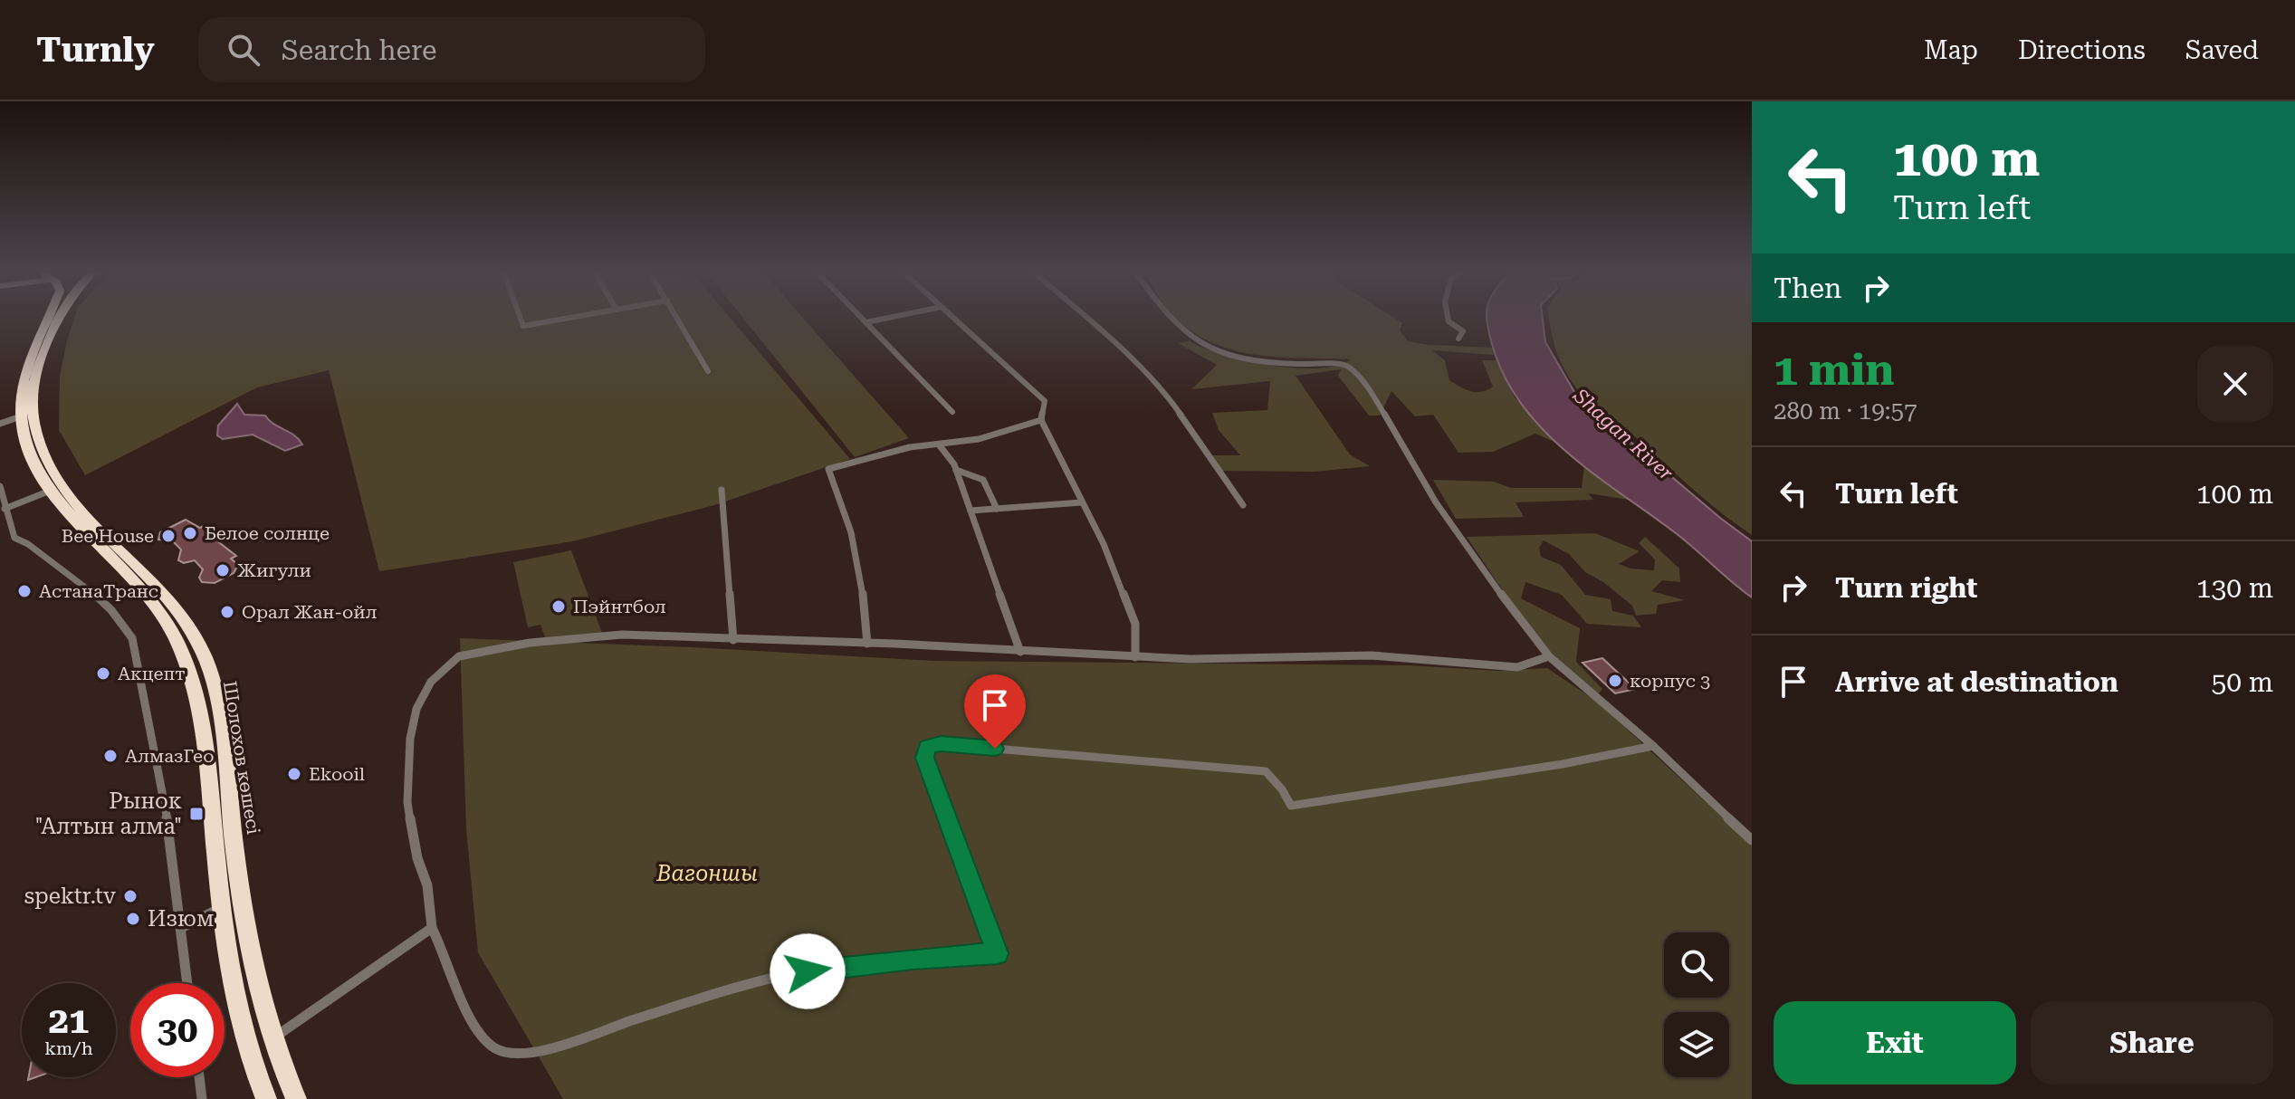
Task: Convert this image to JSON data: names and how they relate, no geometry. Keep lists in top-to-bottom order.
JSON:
{
  "streets": {
    "highway": ["Шолохов көшесі"]
  },
  "water": ["Shagan River"],
  "parks": ["Вагоншы"],
  "places": {
    "other": [
      "Белое солнце",
      "Bee House",
      "Жигули",
      "АстанаТранс",
      "Пэйнтбол",
      "Орал Жан-ойл",
      "Акцепт",
      "корпус 3",
      "АлмазГео",
      "Ekooil",
      "spektr.tv",
      "Изюм"
    ],
    "transit": ["Рынок \"Алтын алма\""]
  },
  "page": {
    "header": "Turnly",
    "search": "Search here",
    "nav": ["Map", "Directions", "Saved"],
    "turn": ["100 m", "Turn left"],
    "then": "Then",
    "heading": ["1 min", "280 m · 19:57"],
    "list": [
      {
        "name": "Turn left",
        "value": "100 m"
      },
      {
        "name": "Turn right",
        "value": "130 m"
      },
      {
        "name": "Arrive at destination",
        "value": "50 m"
      }
    ],
    "speed": "21 km/h",
    "limit": "30",
    "buttons": ["Exit", "Share"]
  }
}
